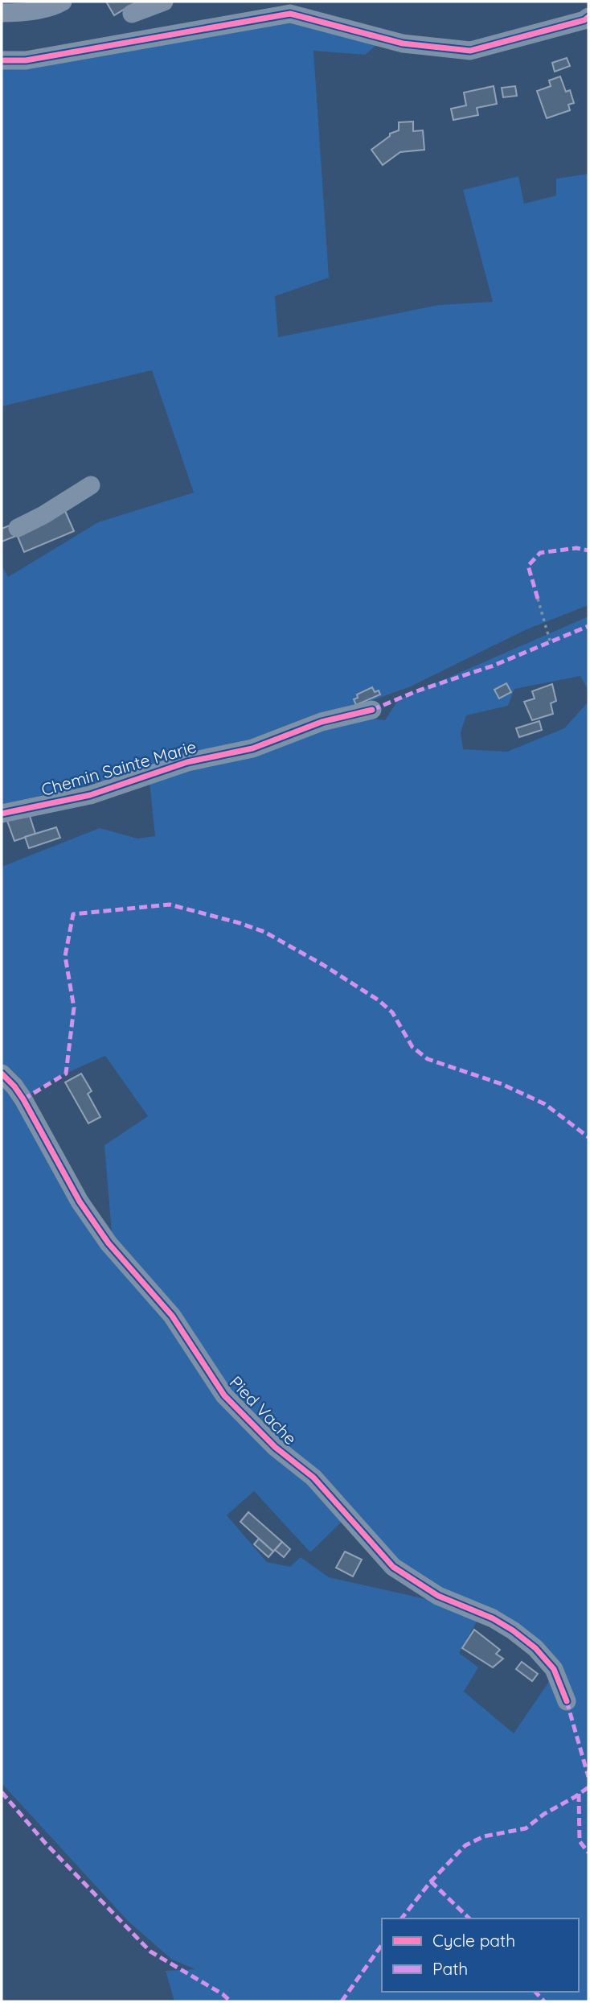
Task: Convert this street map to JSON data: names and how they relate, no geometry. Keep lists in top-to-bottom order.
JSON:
{
  "streets": {
    "street": ["Chemin Sainte Marie", "Pied Vache"]
  },
  "legend": ["Cycle path", "Path"]
}
